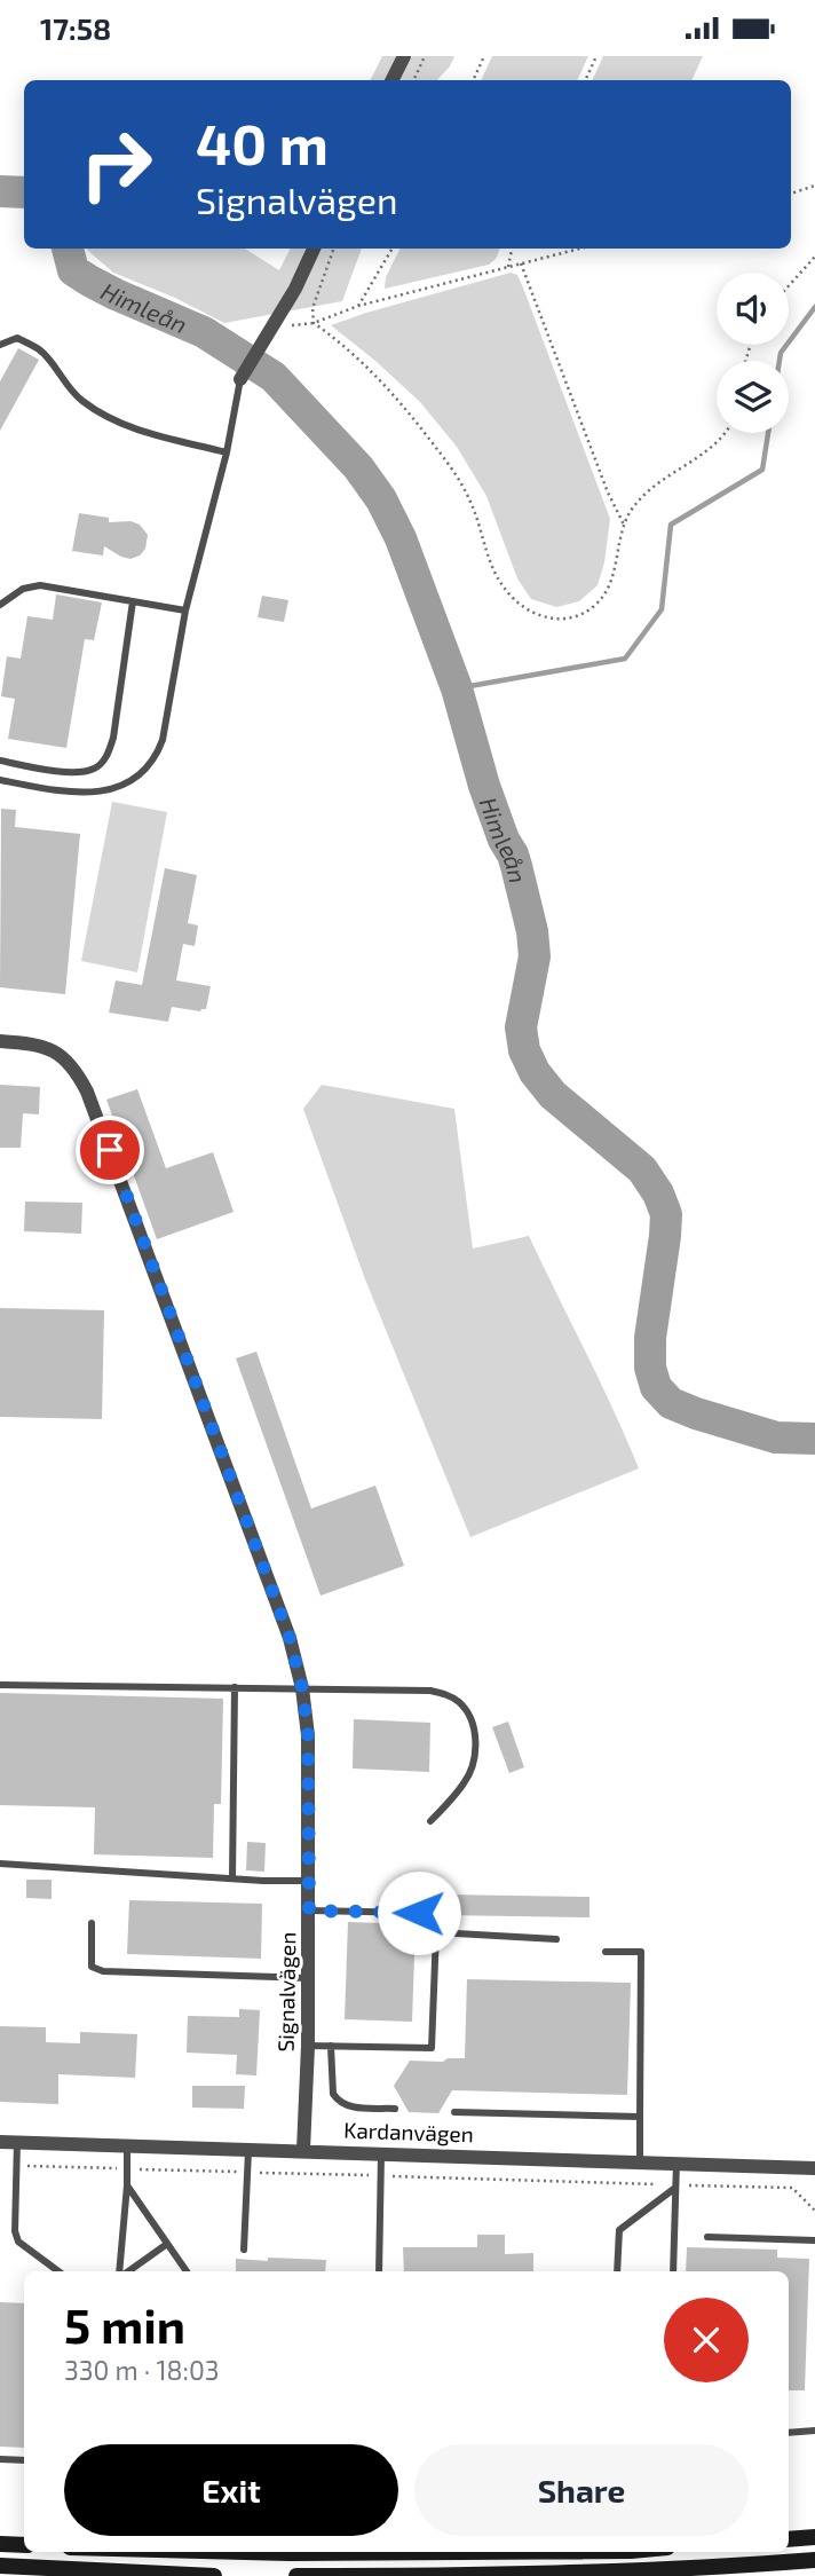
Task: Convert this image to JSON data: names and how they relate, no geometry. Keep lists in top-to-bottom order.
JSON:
{
  "streets": {
    "street": ["Signalvägen", "Kardanvägen"]
  },
  "crossings": [
    ["Signalvägen", "Kardanvägen"]
  ],
  "water": ["Himleån"],
  "page": {
    "status": "17:58",
    "turn": ["40 m", "Signalvägen"],
    "heading": ["5 min", "330 m · 18:03"],
    "buttons": ["Exit", "Share"]
  }
}
